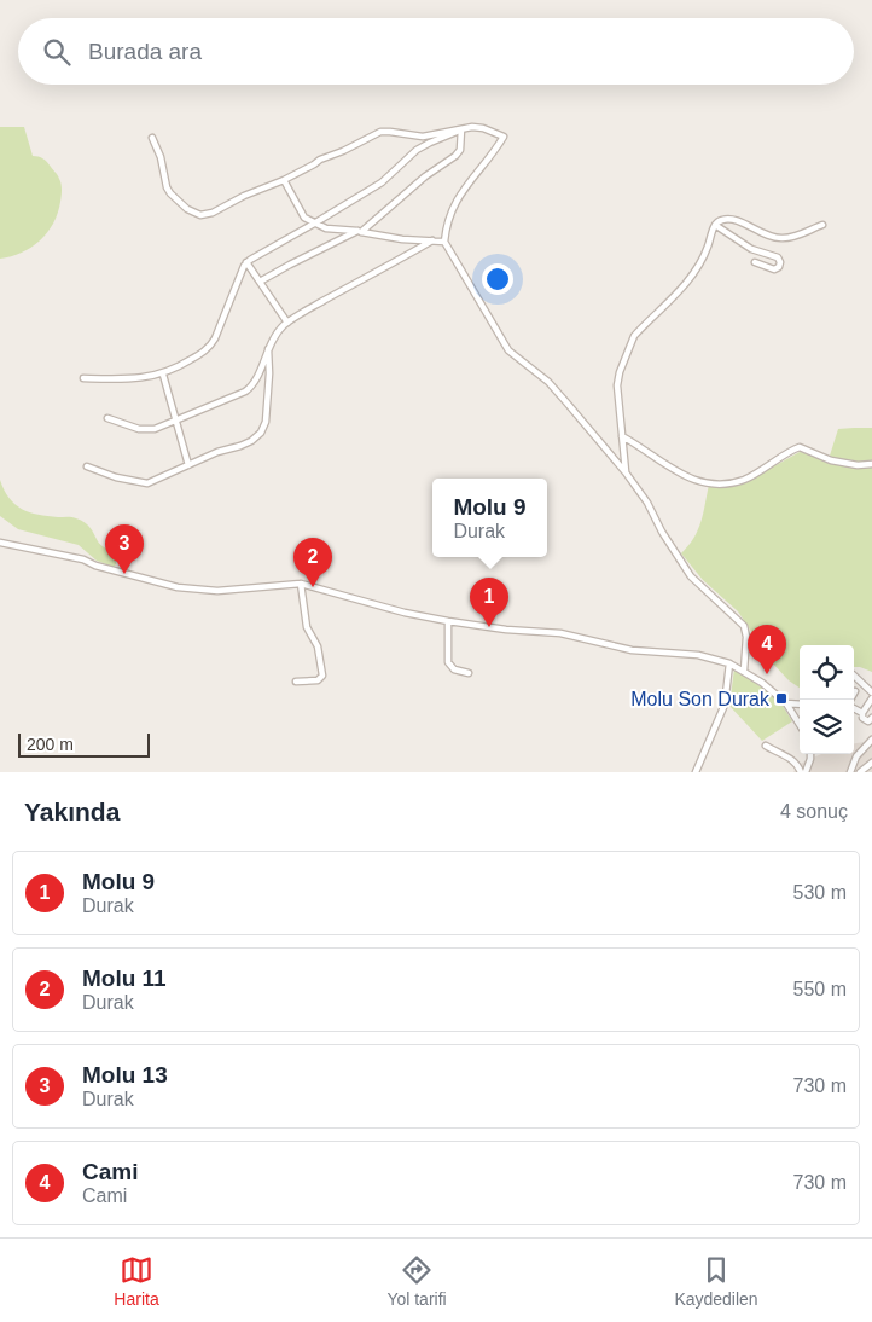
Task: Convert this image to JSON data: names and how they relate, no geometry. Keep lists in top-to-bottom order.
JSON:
{
  "places": {
    "transit": ["Molu Son Durak"]
  },
  "scale_bar": "200 m",
  "page": {
    "search": "Burada ara",
    "popup": ["Molu 9", "Durak"],
    "pins": [
      "3",
      "2",
      "1",
      "4"
    ],
    "scale": "200 m",
    "heading": ["Yakında", "4 sonuç"],
    "list": [
      {
        "mark": "1",
        "name": "Molu 9",
        "note": "Durak",
        "value": "530 m"
      },
      {
        "mark": "2",
        "name": "Molu 11",
        "note": "Durak",
        "value": "550 m"
      },
      {
        "mark": "3",
        "name": "Molu 13",
        "note": "Durak",
        "value": "730 m"
      },
      {
        "mark": "4",
        "name": "Cami",
        "note": "Cami",
        "value": "730 m"
      }
    ],
    "nav": ["Harita", "Yol tarifi", "Kaydedilen"]
  }
}
